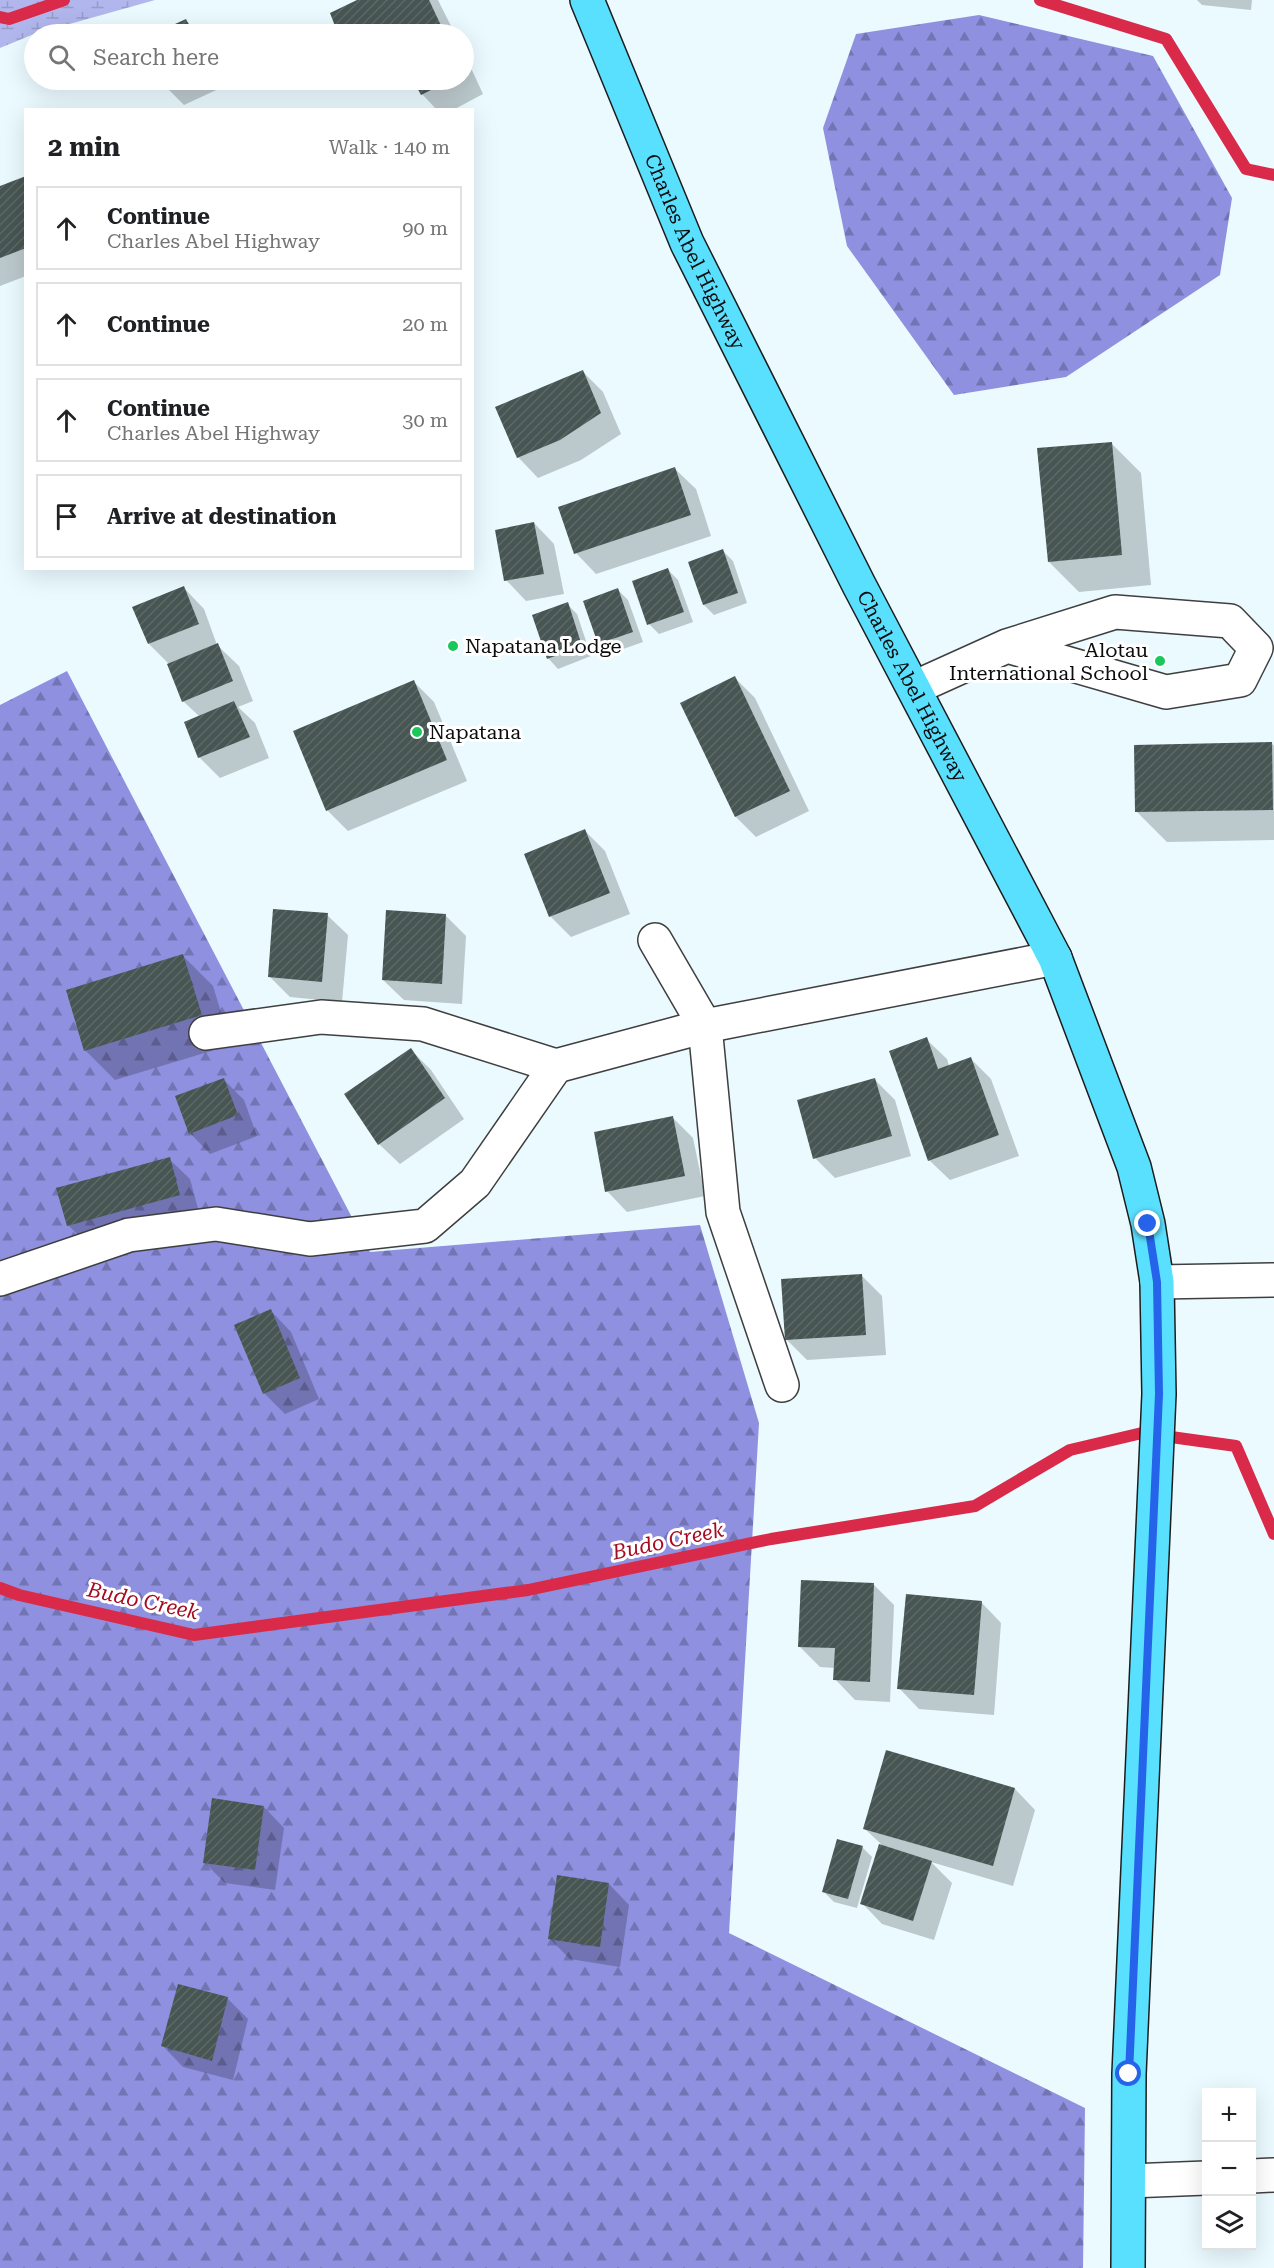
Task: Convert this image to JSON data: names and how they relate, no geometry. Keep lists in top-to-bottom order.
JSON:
{
  "streets": {
    "main road": ["Charles Abel Highway"]
  },
  "water": ["Budo Creek"],
  "places": ["Napatana Lodge", "Alotau International School", "Napatana"],
  "page": {
    "search": "Search here",
    "heading": ["2 min", "Walk · 140 m"],
    "list": [
      ["Continue", "Charles Abel Highway", "90 m"],
      ["Continue", "20 m"],
      ["Continue", "Charles Abel Highway", "30 m"],
      "Arrive at destination"
    ],
    "map_buttons": ["+", "−"]
  }
}
